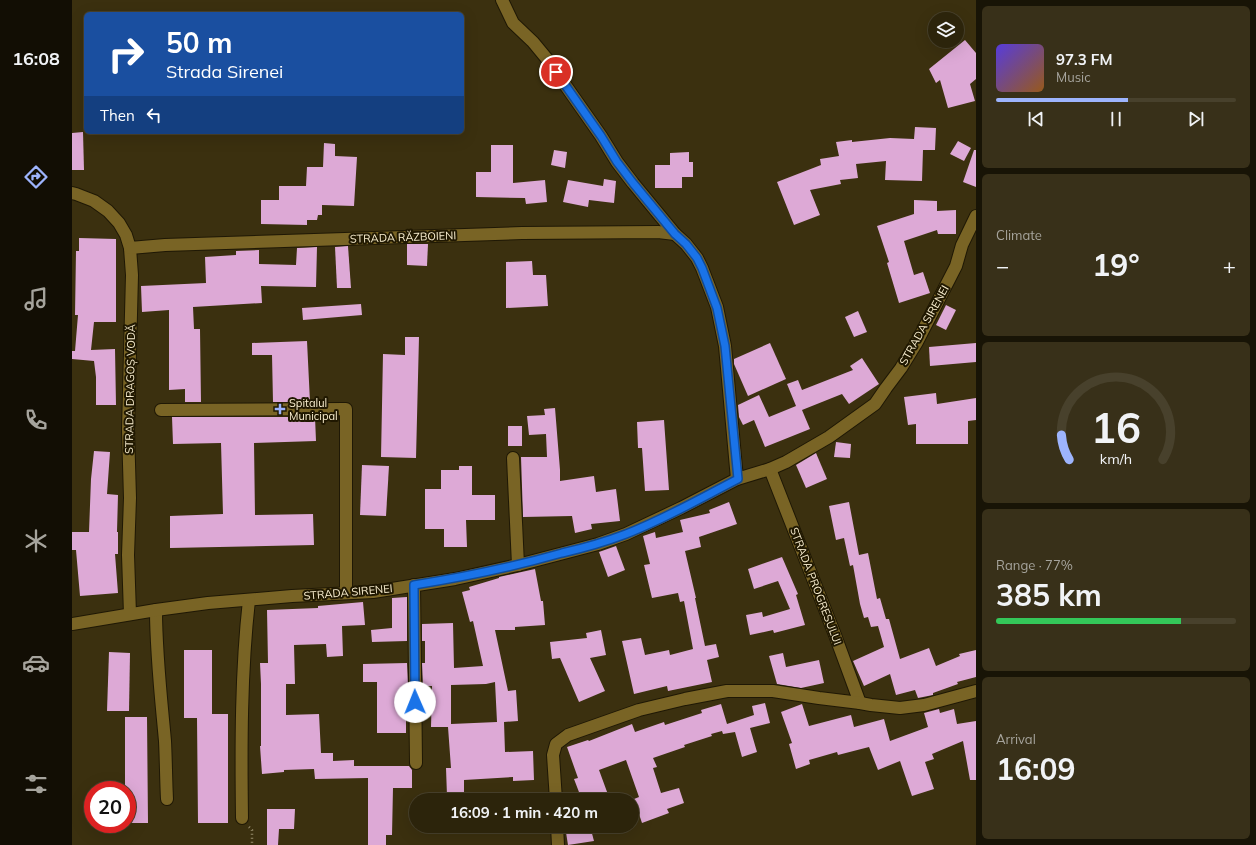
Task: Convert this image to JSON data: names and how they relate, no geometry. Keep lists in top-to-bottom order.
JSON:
{
  "streets": {
    "street": [
      "STRADA RĂZBOIENI",
      "STRADA SIRENEI",
      "STRADA DRAGOȘ VODĂ",
      "STRADA PROGRESULUI"
    ]
  },
  "crossings": [
    ["STRADA RĂZBOIENI", "STRADA DRAGOȘ VODĂ"],
    ["STRADA SIRENEI", "STRADA DRAGOȘ VODĂ"],
    ["STRADA SIRENEI", "STRADA PROGRESULUI"]
  ],
  "places": {
    "health": ["Spitalul Municipal"]
  },
  "page": {
    "tabs": "16:08",
    "turn": ["50 m", "Strada Sirenei"],
    "song": ["97.3 FM", "Music"],
    "then": "Then",
    "tile": [
      "Climate",
      ["Range · 77%", "385 km"],
      ["Arrival", "16:09"]
    ],
    "heat": ["−", "19°", "+"],
    "limit": "20",
    "trip": "16:09 · 1 min · 420 m",
    "gauge": ["16", "km/h"]
  }
}
